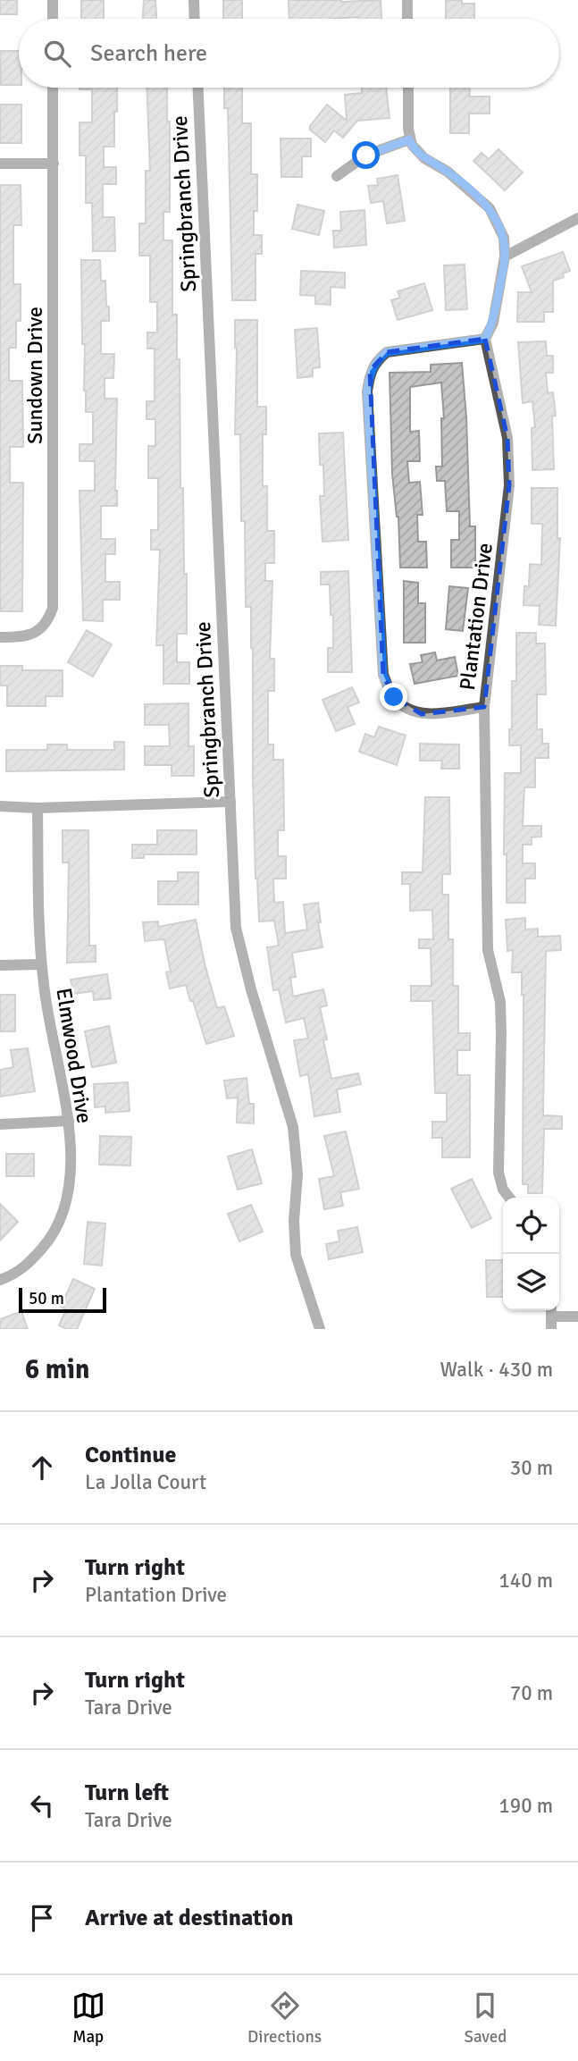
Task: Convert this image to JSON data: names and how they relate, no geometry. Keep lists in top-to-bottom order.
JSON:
{
  "streets": {
    "street": [
      "Springbranch Drive",
      "Sundown Drive",
      "Plantation Drive",
      "Elmwood Drive"
    ]
  },
  "scale_bar": "50 m",
  "page": {
    "search": "Search here",
    "scale": "50 m",
    "heading": ["6 min", "Walk · 430 m"],
    "list": [
      ["Continue", "La Jolla Court", "30 m"],
      ["Turn right", "Plantation Drive", "140 m"],
      ["Turn right", "Tara Drive", "70 m"],
      ["Turn left", "Tara Drive", "190 m"],
      "Arrive at destination"
    ],
    "nav": ["Map", "Directions", "Saved"]
  }
}
